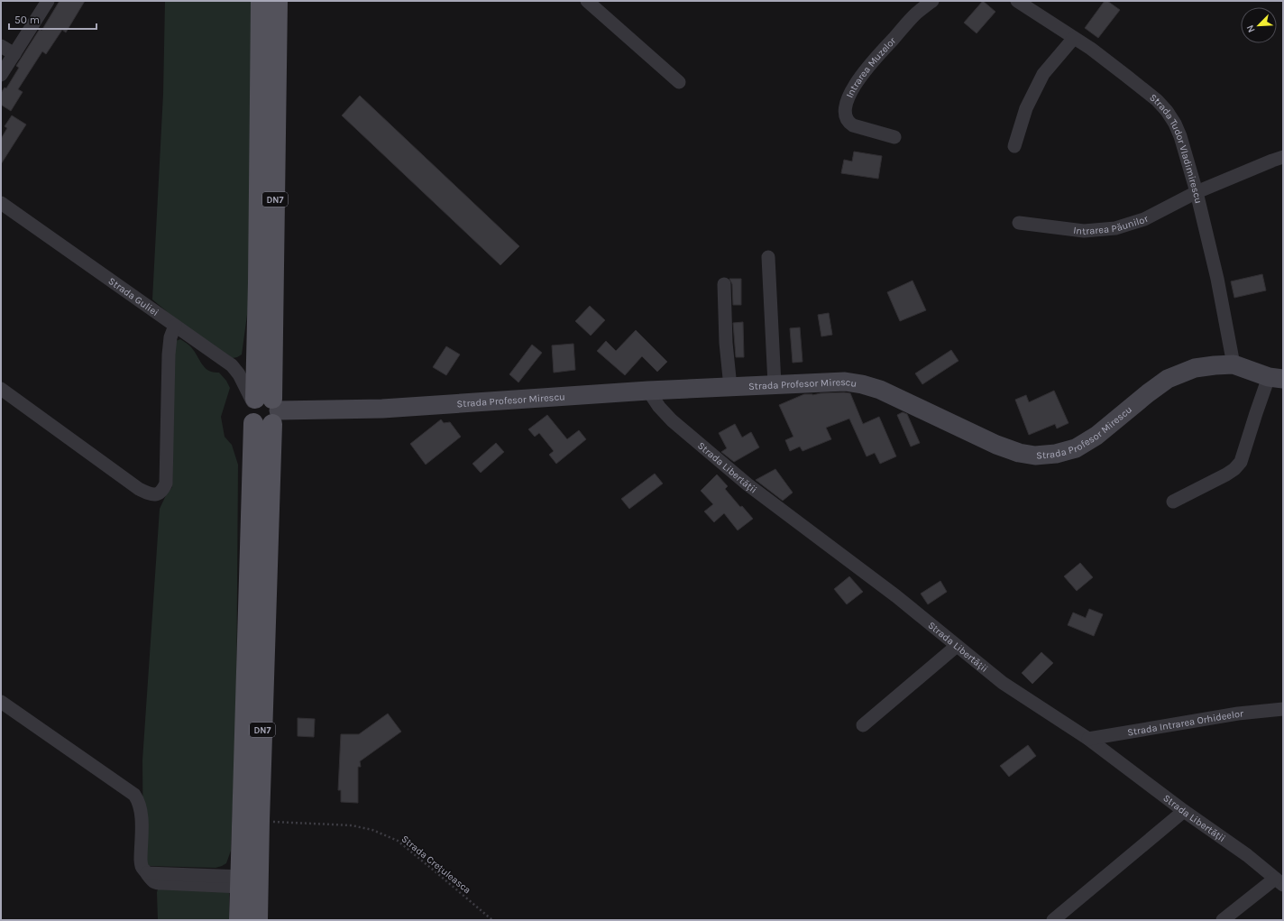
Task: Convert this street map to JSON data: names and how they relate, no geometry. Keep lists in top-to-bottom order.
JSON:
{
  "streets": {
    "main road": ["DN7"],
    "street": [
      "Intrarea Muzelor",
      "Strada Tudor Vladimirescu",
      "Intrarea Păunilor",
      "Strada Guliei",
      "Strada Profesor Mirescu",
      "Strada Libertății",
      "Strada Intrarea Orhideelor"
    ],
    "path": ["Strada Crețuleasca"]
  },
  "crossings": [
    ["Strada Tudor Vladimirescu", "Intrarea Păunilor"],
    ["Strada Tudor Vladimirescu", "Strada Profesor Mirescu"],
    ["DN7", "Strada Guliei"],
    ["DN7", "Strada Profesor Mirescu"],
    ["DN7", "Strada Crețuleasca"],
    ["Strada Guliei", "Strada Profesor Mirescu"],
    ["Strada Profesor Mirescu", "Strada Libertății"],
    ["Strada Libertății", "Strada Intrarea Orhideelor"]
  ],
  "scale_bar": "50 m",
  "north": "bottom left"
}
